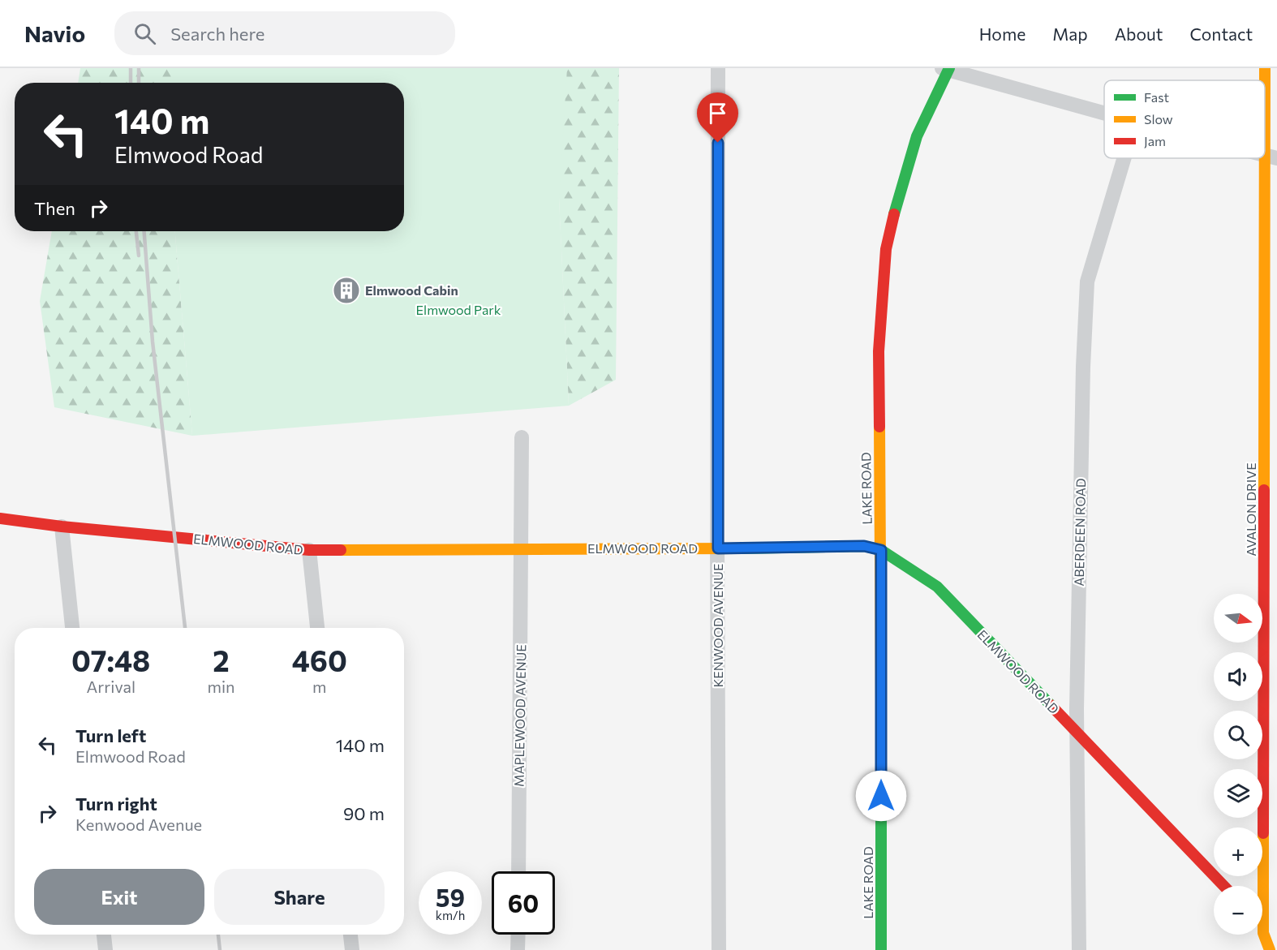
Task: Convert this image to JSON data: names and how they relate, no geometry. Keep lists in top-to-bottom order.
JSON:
{
  "streets": {
    "street": [
      "LAKE ROAD",
      "AVALON DRIVE",
      "ABERDEEN ROAD",
      "ELMWOOD ROAD",
      "KENWOOD AVENUE",
      "MAPLEWOOD AVENUE"
    ]
  },
  "crossings": [
    ["LAKE ROAD", "ELMWOOD ROAD"],
    ["ABERDEEN ROAD", "ELMWOOD ROAD"],
    ["ELMWOOD ROAD", "KENWOOD AVENUE"],
    ["ELMWOOD ROAD", "MAPLEWOOD AVENUE"]
  ],
  "parks": ["Elmwood Park"],
  "places": {
    "building": ["Elmwood Cabin"]
  },
  "legend": ["Fast", "Slow", "Jam"],
  "north": "right",
  "page": {
    "header": "Navio",
    "search": "Search here",
    "nav": [
      "Home",
      "Map",
      "About",
      "Contact"
    ],
    "turn": ["140 m", "Elmwood Road"],
    "then": "Then",
    "map_buttons": ["+", "−"],
    "eta": [
      "07:48",
      "Arrival",
      "2",
      "min",
      "460",
      "m"
    ],
    "list": [
      {
        "name": "Turn left",
        "note": "Elmwood Road",
        "value": "140 m"
      },
      {
        "name": "Turn right",
        "note": "Kenwood Avenue",
        "value": "90 m"
      }
    ],
    "buttons": ["Exit", "Share"],
    "speed": "59 km/h",
    "limit": "60"
  }
}
